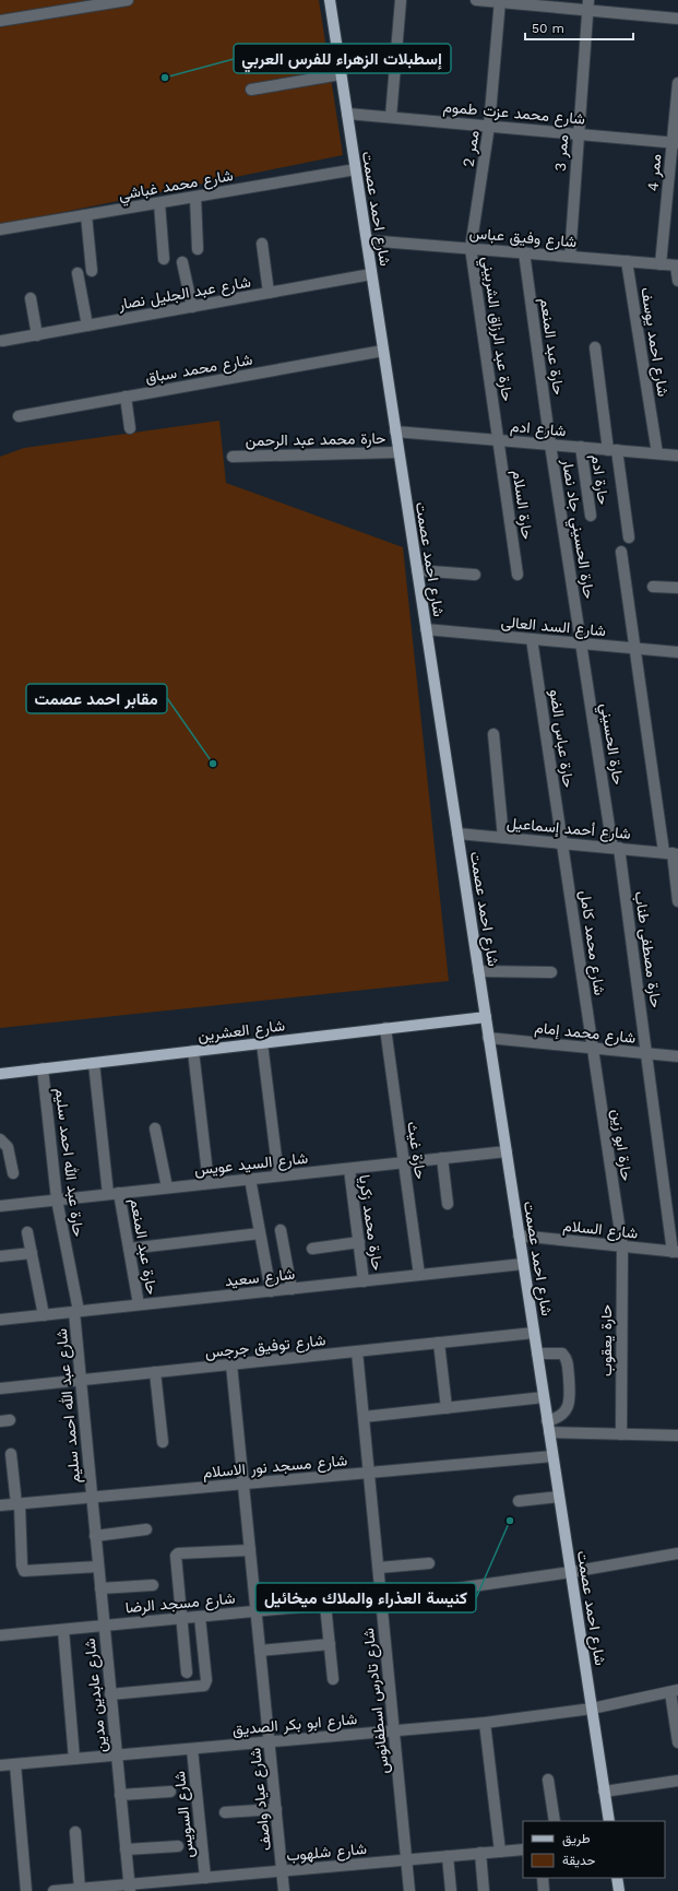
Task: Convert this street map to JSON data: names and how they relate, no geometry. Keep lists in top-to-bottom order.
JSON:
{
  "streets": {
    "main road": ["شارع احمد عصمت", "شارع العشرين"],
    "street": [
      "شارع محمد عزت طموم",
      "ممر 2",
      "ممر 3",
      "ممر 4",
      "شارع محمد غباشي",
      "شارع وفيق عباس",
      "شارع عبد الجليل نصار",
      "حارة عبد الرزاق الشربيني",
      "شارع احمد يوسف",
      "حارة عبد المنعم",
      "شارع محمد سباق",
      "شارع ادم",
      "حارة محمد عبد الرحمن",
      "حارة ادم",
      "حارة السلام",
      "حارة الحسيني جاد نصار",
      "شارع السد العالى",
      "حارة عباس الضو",
      "حارة الحسيني",
      "شارع أحمد إسماعيل",
      "شارع محمد كامل",
      "حارة مصطفى طناب",
      "شارع محمد إمام",
      "حارة ابو زين",
      "حارة غيث",
      "حارة عبد الله احمد سليم",
      "شارع السيد عويس",
      "حارة محمد زكريا",
      "شارع السلام",
      "شارع سعيد",
      "حارة يعقوب",
      "شارع توفيق جرجس",
      "شارع عبد الله احمد سليم",
      "شارع مسجد نور الاسلام",
      "شارع مسجد الرضا",
      "شارع عابدين مدين",
      "شارع تادرس اسطفانوس",
      "شارع ابو بكر الصديق",
      "شارع عياد واصف",
      "شارع السويس",
      "شارع شلهوب"
    ]
  },
  "crossings": [
    ["شارع محمد عزت طموم", "ممر 2"],
    ["شارع محمد عزت طموم", "ممر 3"],
    ["شارع محمد عزت طموم", "ممر 4"],
    ["شارع محمد عزت طموم", "شارع احمد عصمت"],
    ["ممر 2", "شارع وفيق عباس"],
    ["ممر 2", "حارة عبد الرزاق الشربيني"],
    ["ممر 3", "شارع وفيق عباس"],
    ["ممر 4", "شارع وفيق عباس"],
    ["شارع محمد غباشي", "شارع احمد عصمت"],
    ["شارع احمد عصمت", "شارع وفيق عباس"],
    ["شارع احمد عصمت", "شارع عبد الجليل نصار"],
    ["شارع احمد عصمت", "شارع محمد سباق"],
    ["شارع احمد عصمت", "شارع ادم"],
    ["شارع احمد عصمت", "حارة محمد عبد الرحمن"],
    ["شارع احمد عصمت", "شارع السد العالى"],
    ["شارع احمد عصمت", "شارع أحمد إسماعيل"],
    ["شارع احمد عصمت", "شارع العشرين"],
    ["شارع احمد عصمت", "شارع محمد إمام"],
    ["شارع احمد عصمت", "شارع السيد عويس"],
    ["شارع احمد عصمت", "شارع السلام"],
    ["شارع احمد عصمت", "شارع سعيد"],
    ["شارع احمد عصمت", "شارع توفيق جرجس"],
    ["شارع احمد عصمت", "شارع مسجد نور الاسلام"],
    ["شارع احمد عصمت", "شارع مسجد الرضا"],
    ["شارع احمد عصمت", "شارع ابو بكر الصديق"],
    ["شارع وفيق عباس", "حارة عبد الرزاق الشربيني"],
    ["شارع وفيق عباس", "شارع احمد يوسف"],
    ["شارع وفيق عباس", "حارة عبد المنعم"],
    ["حارة عبد الرزاق الشربيني", "شارع ادم"],
    ["حارة عبد الرزاق الشربيني", "حارة السلام"],
    ["شارع احمد يوسف", "شارع ادم"],
    ["حارة عبد المنعم", "شارع ادم"],
    ["حارة عبد المنعم", "حارة الحسيني جاد نصار"],
    ["حارة عبد المنعم", "شارع العشرين"],
    ["حارة عبد المنعم", "شارع السيد عويس"],
    ["حارة عبد المنعم", "شارع سعيد"],
    ["شارع ادم", "حارة ادم"],
    ["شارع ادم", "حارة السلام"],
    ["شارع ادم", "حارة الحسيني جاد نصار"],
    ["حارة الحسيني جاد نصار", "شارع السد العالى"],
    ["حارة الحسيني جاد نصار", "حارة الحسيني"],
    ["شارع السد العالى", "حارة عباس الضو"],
    ["شارع السد العالى", "حارة الحسيني"],
    ["حارة عباس الضو", "شارع أحمد إسماعيل"],
    ["حارة عباس الضو", "شارع محمد كامل"],
    ["حارة الحسيني", "شارع أحمد إسماعيل"],
    ["حارة الحسيني", "حارة مصطفى طناب"],
    ["شارع أحمد إسماعيل", "شارع محمد كامل"],
    ["شارع أحمد إسماعيل", "حارة مصطفى طناب"],
    ["شارع محمد كامل", "شارع محمد إمام"],
    ["شارع محمد كامل", "حارة ابو زين"],
    ["حارة مصطفى طناب", "شارع محمد إمام"],
    ["حارة مصطفى طناب", "شارع السلام"],
    ["شارع العشرين", "حارة غيث"],
    ["شارع العشرين", "حارة عبد الله احمد سليم"],
    ["شارع محمد إمام", "حارة ابو زين"],
    ["حارة ابو زين", "شارع السلام"],
    ["حارة ابو زين", "حارة يعقوب"],
    ["حارة غيث", "شارع السيد عويس"],
    ["حارة غيث", "شارع سعيد"],
    ["حارة عبد الله احمد سليم", "شارع السيد عويس"],
    ["حارة عبد الله احمد سليم", "شارع سعيد"],
    ["حارة عبد الله احمد سليم", "شارع عبد الله احمد سليم"],
    ["شارع السيد عويس", "حارة محمد زكريا"],
    ["حارة محمد زكريا", "شارع سعيد"],
    ["شارع السلام", "حارة يعقوب"],
    ["شارع سعيد", "شارع عبد الله احمد سليم"],
    ["شارع توفيق جرجس", "شارع عبد الله احمد سليم"],
    ["شارع توفيق جرجس", "شارع تادرس اسطفانوس"],
    ["شارع توفيق جرجس", "شارع عياد واصف"],
    ["شارع عبد الله احمد سليم", "شارع مسجد نور الاسلام"],
    ["شارع عبد الله احمد سليم", "شارع عابدين مدين"],
    ["شارع مسجد نور الاسلام", "شارع عابدين مدين"],
    ["شارع مسجد نور الاسلام", "شارع تادرس اسطفانوس"],
    ["شارع مسجد نور الاسلام", "شارع عياد واصف"],
    ["شارع مسجد الرضا", "شارع عابدين مدين"],
    ["شارع مسجد الرضا", "شارع تادرس اسطفانوس"],
    ["شارع مسجد الرضا", "شارع عياد واصف"],
    ["شارع عابدين مدين", "شارع ابو بكر الصديق"],
    ["شارع عابدين مدين", "شارع شلهوب"],
    ["شارع تادرس اسطفانوس", "شارع ابو بكر الصديق"],
    ["شارع تادرس اسطفانوس", "شارع شلهوب"],
    ["شارع ابو بكر الصديق", "شارع عياد واصف"],
    ["شارع ابو بكر الصديق", "شارع السويس"],
    ["شارع عياد واصف", "شارع شلهوب"],
    ["شارع السويس", "شارع شلهوب"]
  ],
  "places": ["إسطبلات الزهراء للفرس العربي", "مقابر احمد عصمت", "كنيسة العذراء والملاك ميخائيل"],
  "legend": ["طريق", "حديقة"],
  "scale_bar": "50 m"
}
